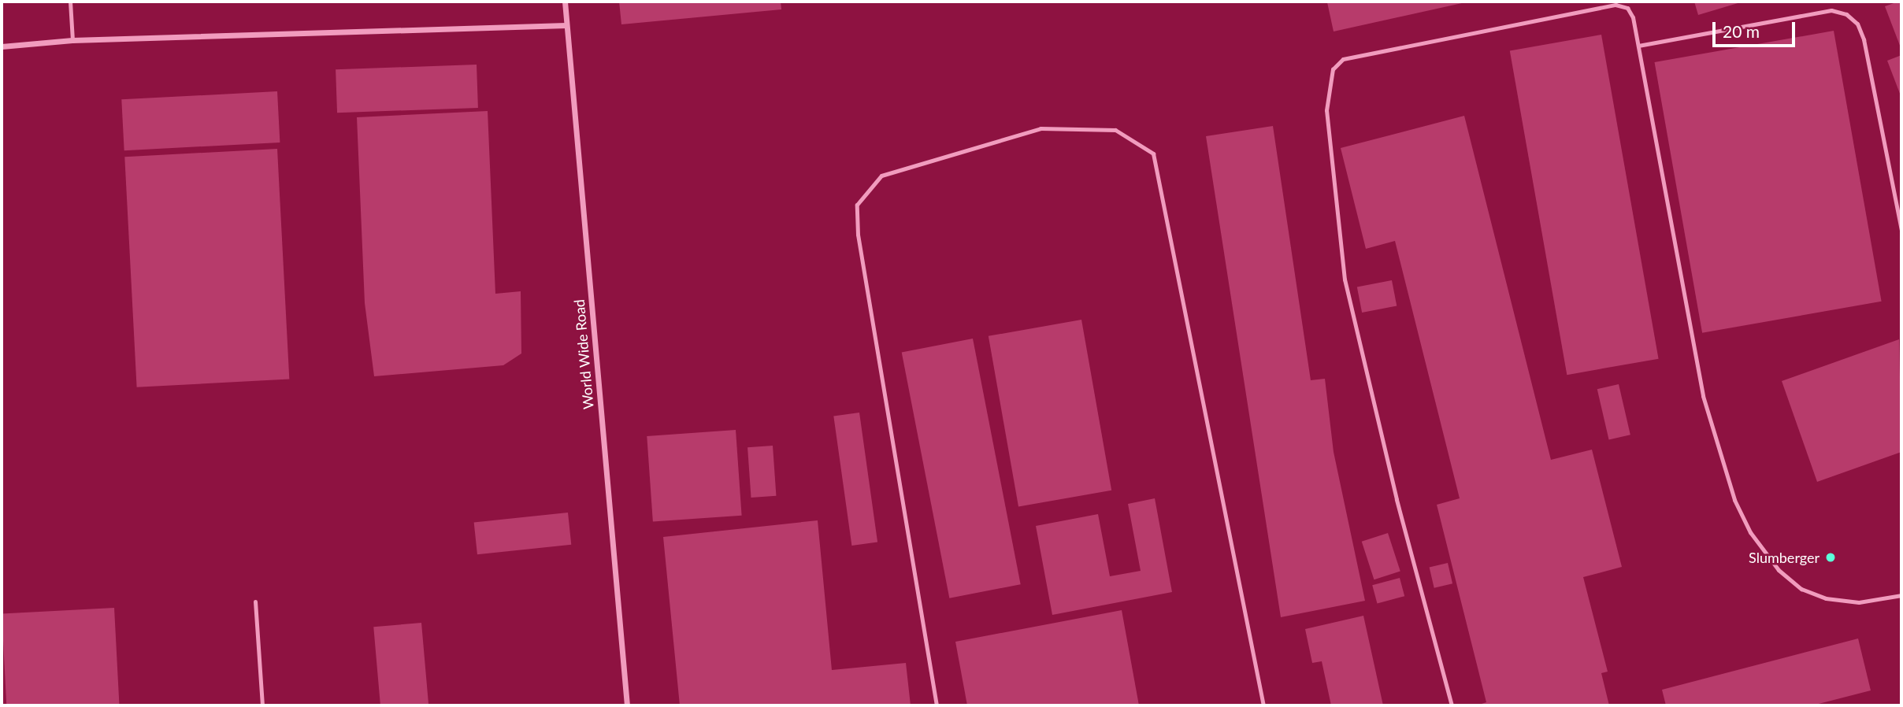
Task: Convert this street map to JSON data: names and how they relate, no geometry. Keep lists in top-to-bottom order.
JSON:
{
  "streets": {
    "street": ["World Wide Road"]
  },
  "places": ["Slumberger"],
  "scale_bar": "20 m"
}
